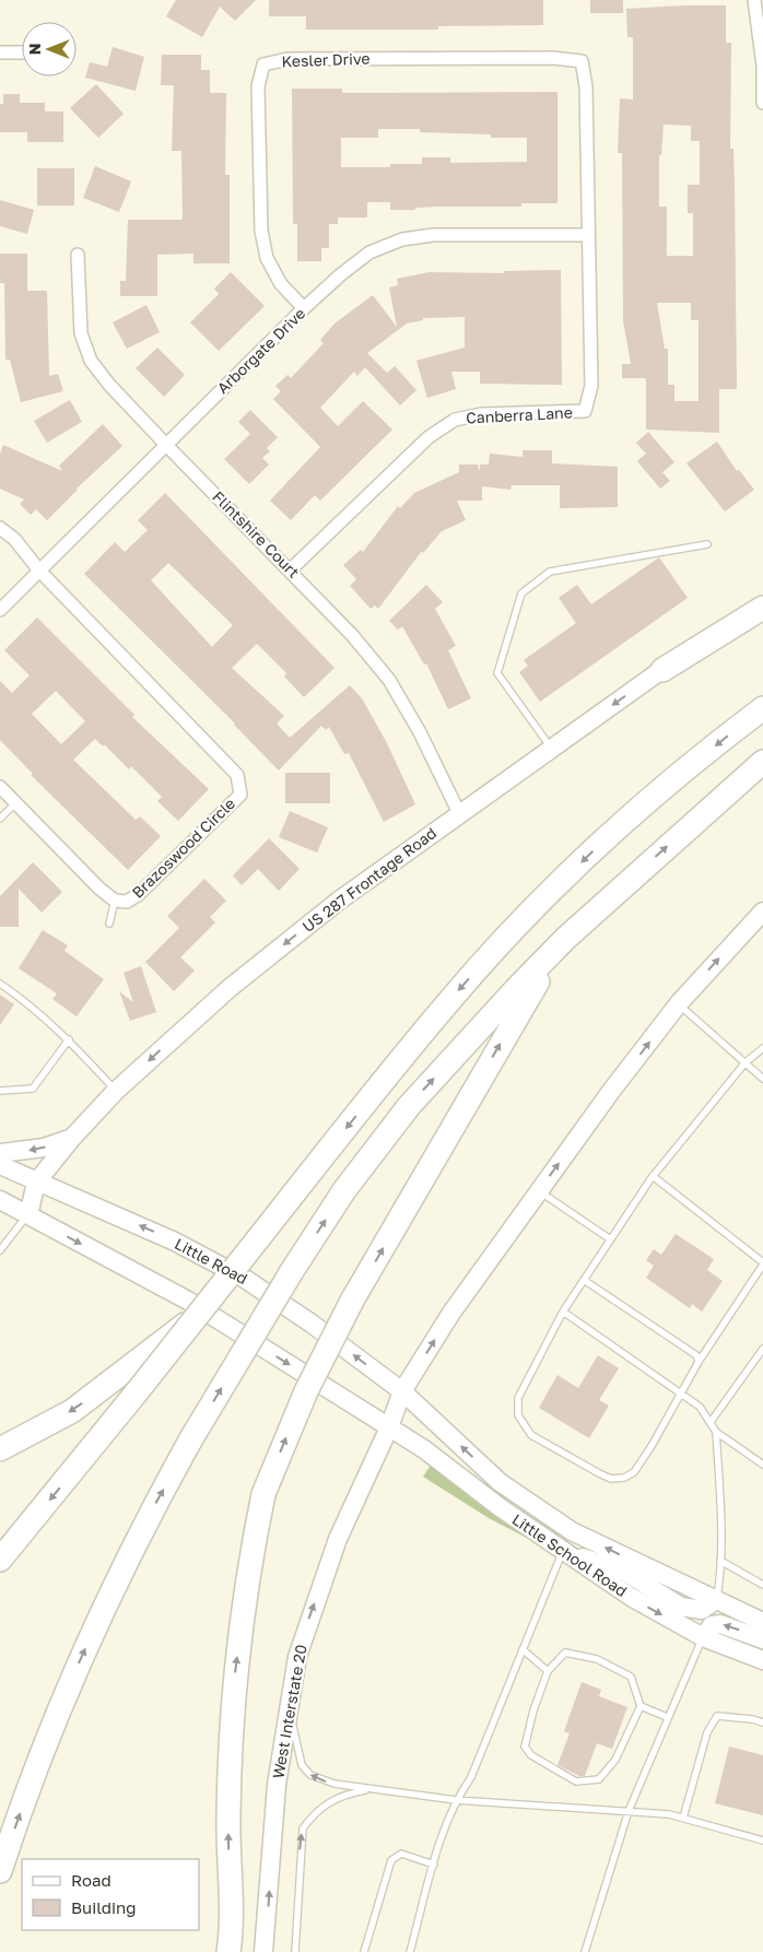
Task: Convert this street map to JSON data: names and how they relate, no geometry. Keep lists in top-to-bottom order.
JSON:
{
  "streets": {
    "main road": [
      "US 287 Frontage Road",
      "Little Road",
      "Little School Road",
      "West Interstate 20"
    ],
    "street": [
      "Kesler Drive",
      "Arborgate Drive",
      "Canberra Lane",
      "Flintshire Court",
      "Brazoswood Circle"
    ]
  },
  "crossings": [
    ["Kesler Drive", "Arborgate Drive"],
    ["Kesler Drive", "Canberra Lane"],
    ["Arborgate Drive", "Canberra Lane"],
    ["Arborgate Drive", "Flintshire Court"],
    ["Arborgate Drive", "Brazoswood Circle"],
    ["Canberra Lane", "Flintshire Court"],
    ["Flintshire Court", "US 287 Frontage Road"],
    ["US 287 Frontage Road", "Little Road"],
    ["Little Road", "Little School Road"],
    ["Little Road", "West Interstate 20"],
    ["Little School Road", "West Interstate 20"]
  ],
  "one_way": ["US 287 Frontage Road", "West Interstate 20"],
  "legend": ["Road", "Building"],
  "north": "left"
}
